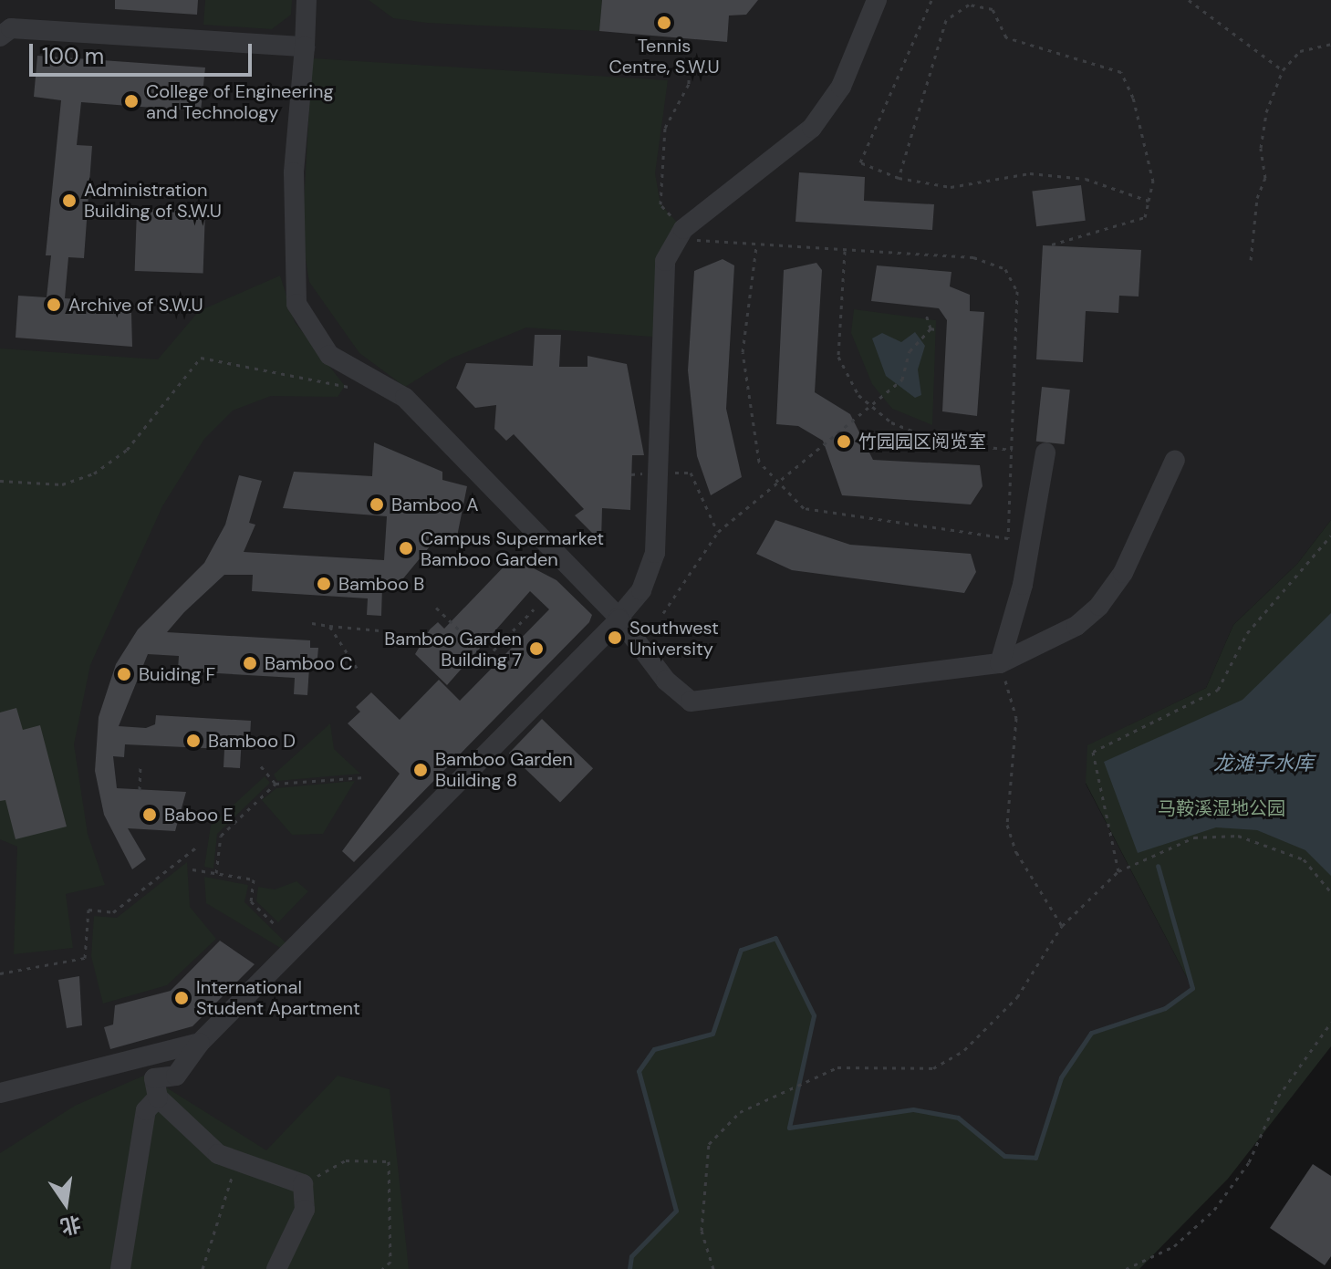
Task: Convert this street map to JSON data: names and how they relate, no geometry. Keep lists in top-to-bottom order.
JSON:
{
  "water": ["龙滩子水库"],
  "parks": ["马鞍溪湿地公园"],
  "places": [
    "Tennis Centre, S.W.U",
    "College of Engineering and Technology",
    "Administration Building of S.W.U",
    "Archive of S.W.U",
    "竹园园区阅览室",
    "Bamboo A",
    "Campus Supermarket Bamboo Garden",
    "Bamboo B",
    "Southwest University",
    "Bamboo Garden Building 7",
    "Bamboo C",
    "Buiding F",
    "Bamboo D",
    "Bamboo Garden Building 8",
    "Baboo E",
    "International Student Apartment"
  ],
  "scale_bar": "100 m",
  "north": "bottom"
}
